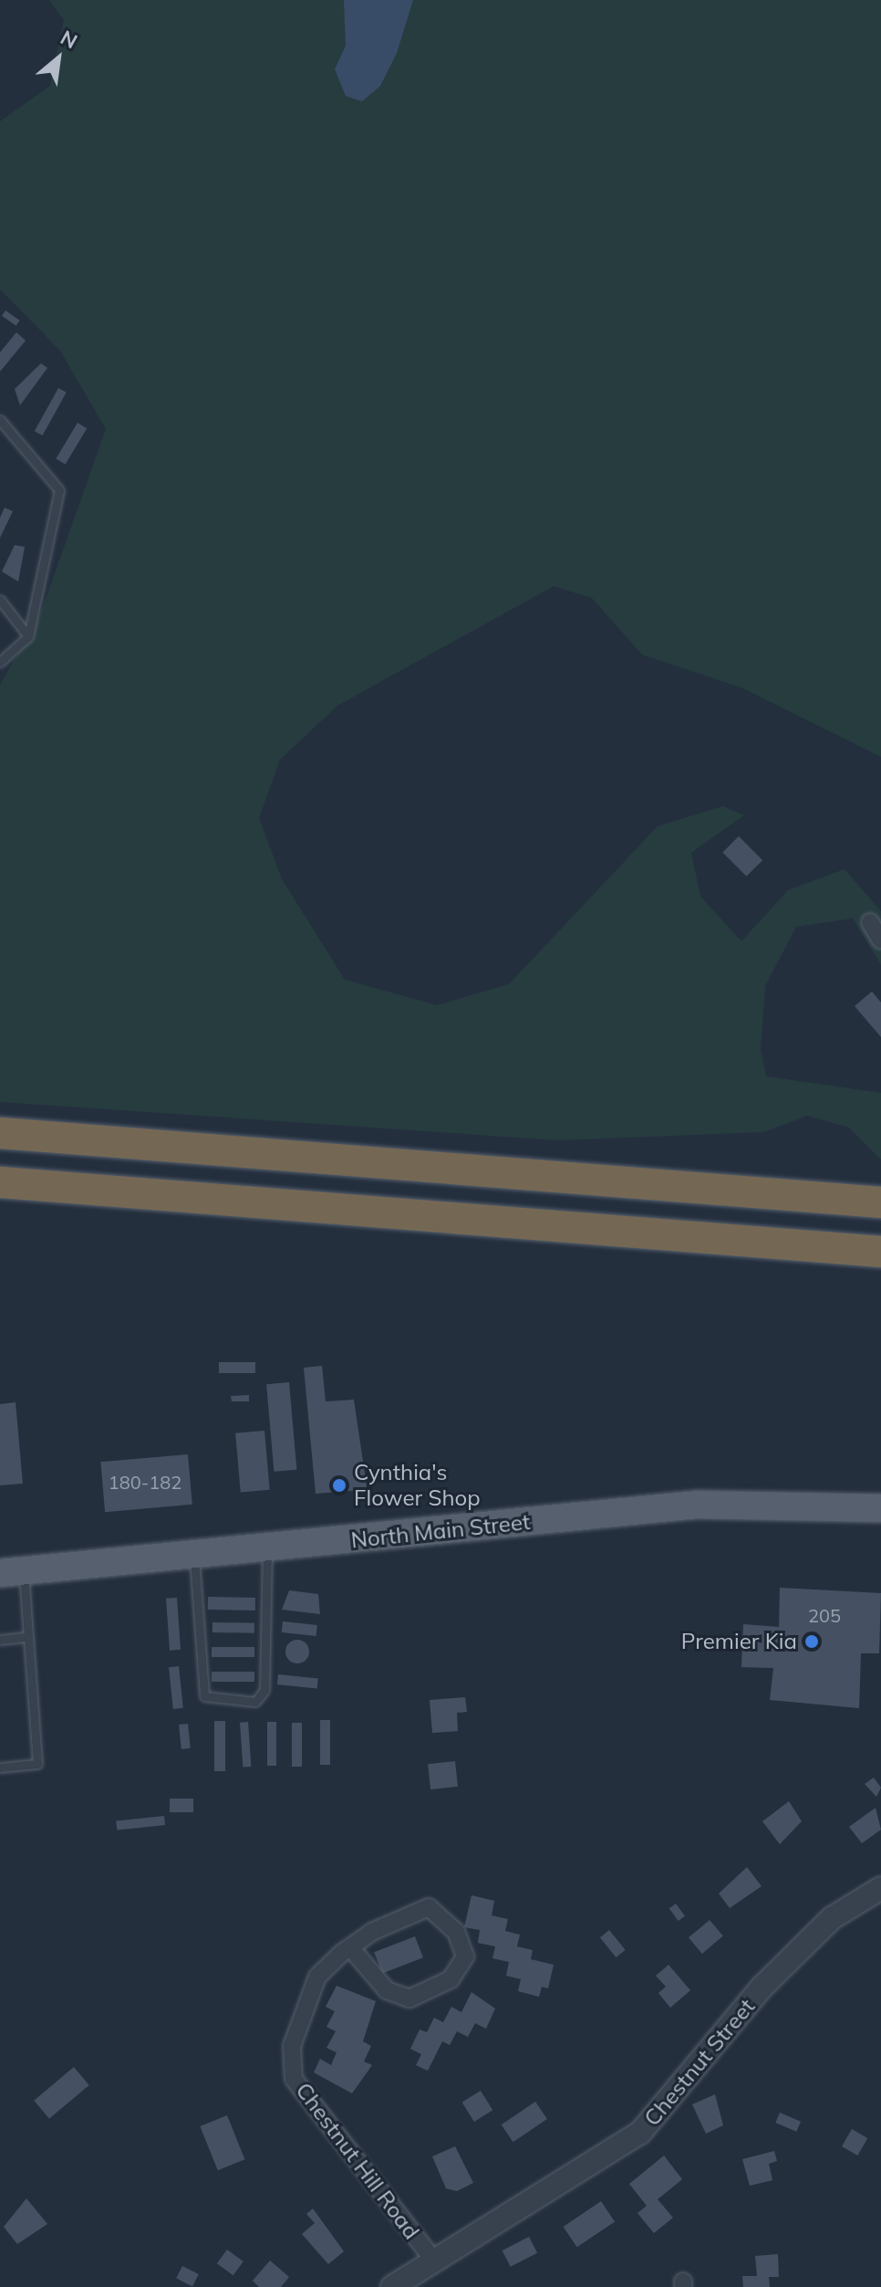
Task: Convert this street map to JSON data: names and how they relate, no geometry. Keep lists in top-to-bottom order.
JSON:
{
  "streets": {
    "main road": ["North Main Street"],
    "street": ["Chestnut Street", "Chestnut Hill Road"]
  },
  "crossings": [
    ["Chestnut Street", "Chestnut Hill Road"]
  ],
  "places": ["Cynthia's Flower Shop", "Premier Kia"],
  "house_numbers": ["180-182", "205"],
  "north": "top right"
}
